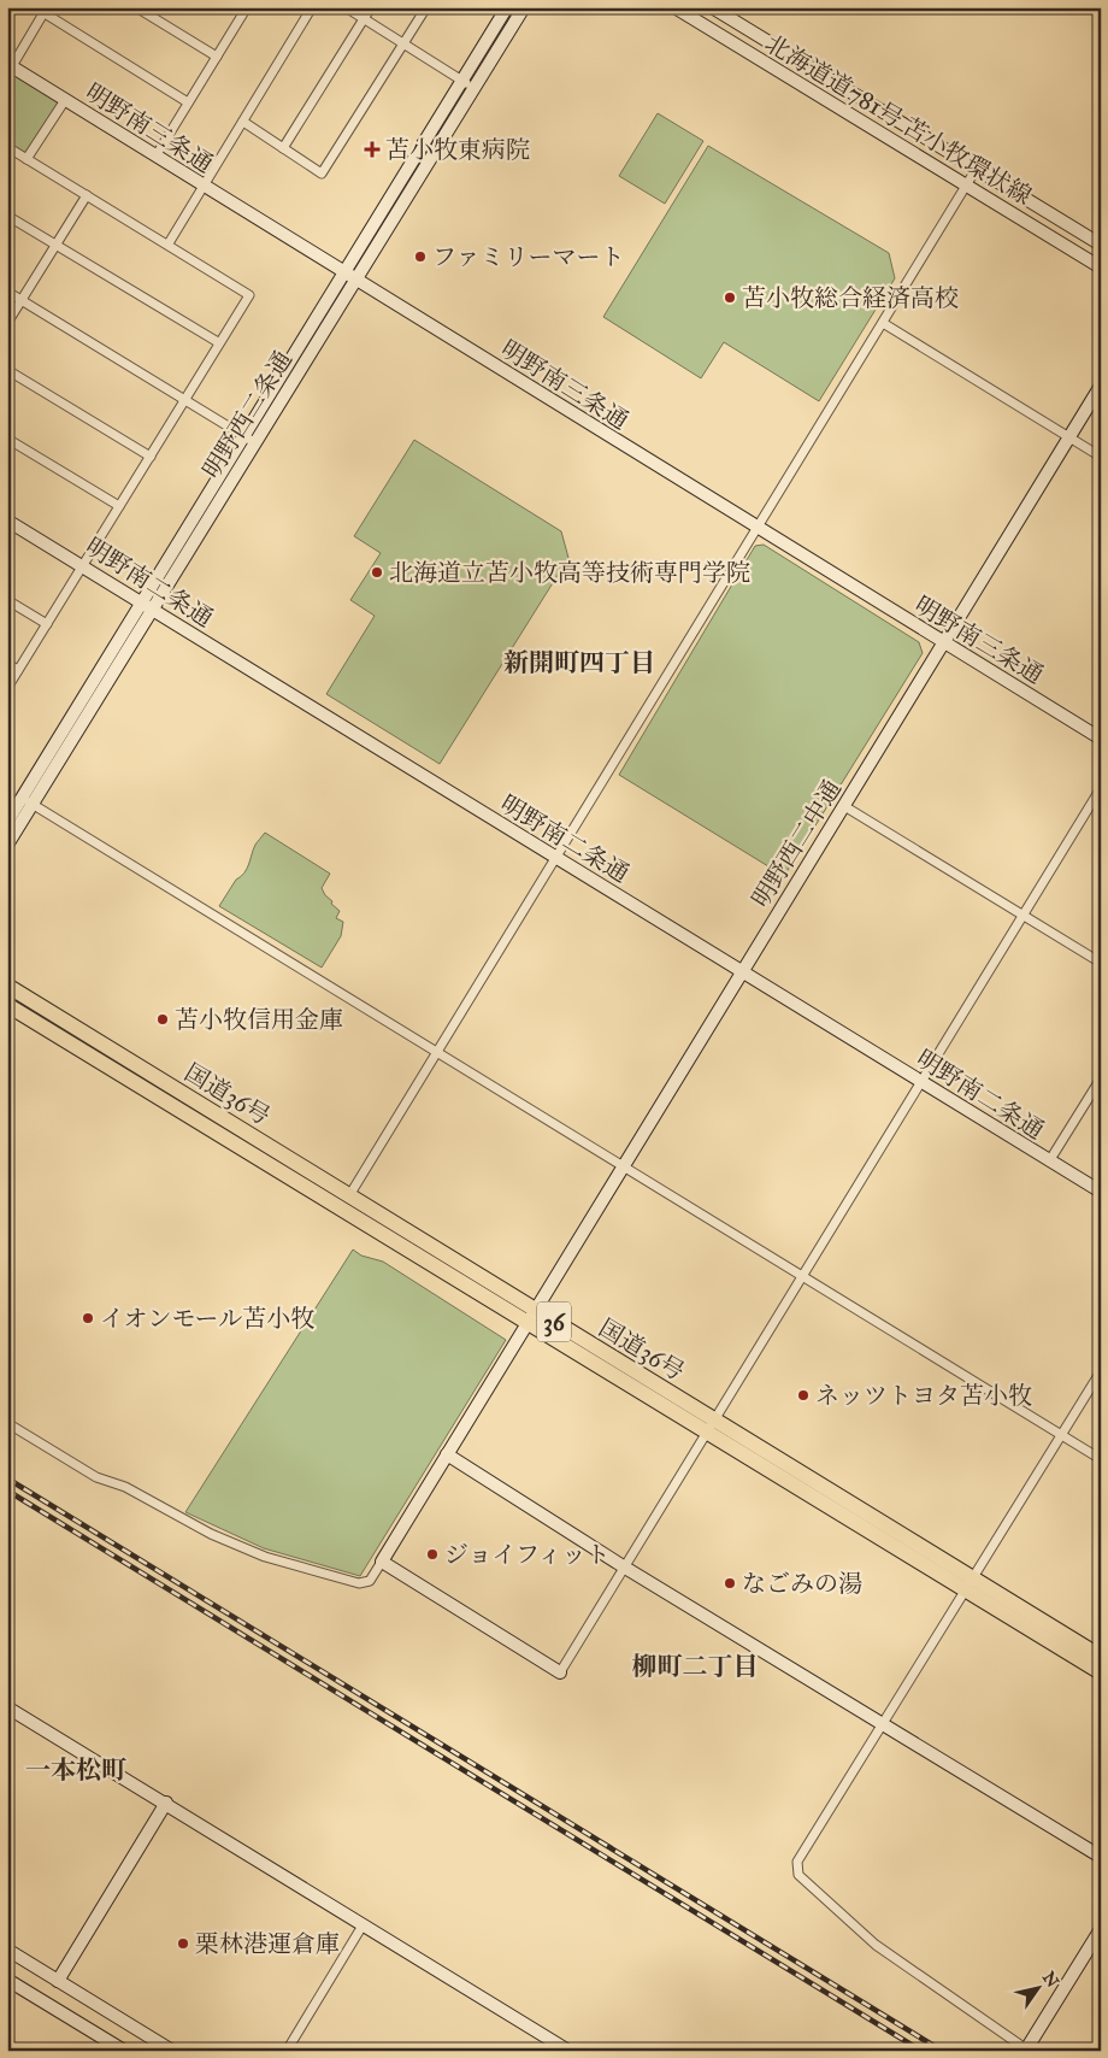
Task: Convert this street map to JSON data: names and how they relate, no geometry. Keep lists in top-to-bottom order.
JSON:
{
  "streets": {
    "highway": ["国道36号", "36"],
    "street": [
      "北海道道781号 苫小牧環状線",
      "明野南三条通",
      "明野西二条通",
      "明野南二条通",
      "明野西二中通"
    ]
  },
  "crossings": [
    ["明野南三条通", "明野西二条通"],
    ["明野南三条通", "明野西二中通"],
    ["明野西二条通", "明野南二条通"],
    ["明野南二条通", "明野西二中通"],
    ["明野西二中通", "国道36号"]
  ],
  "districts": ["新開町四丁目", "柳町二丁目", "一本松町"],
  "places": {
    "health": ["苫小牧東病院"],
    "other": [
      "ファミリーマート",
      "苫小牧総合経済高校",
      "北海道立苫小牧高等技術専門学院",
      "苫小牧信用金庫",
      "イオンモール苫小牧",
      "ネッツトヨタ苫小牧",
      "ジョイフィット",
      "なごみの湯",
      "栗林港運倉庫"
    ]
  },
  "north": "top right"
}
